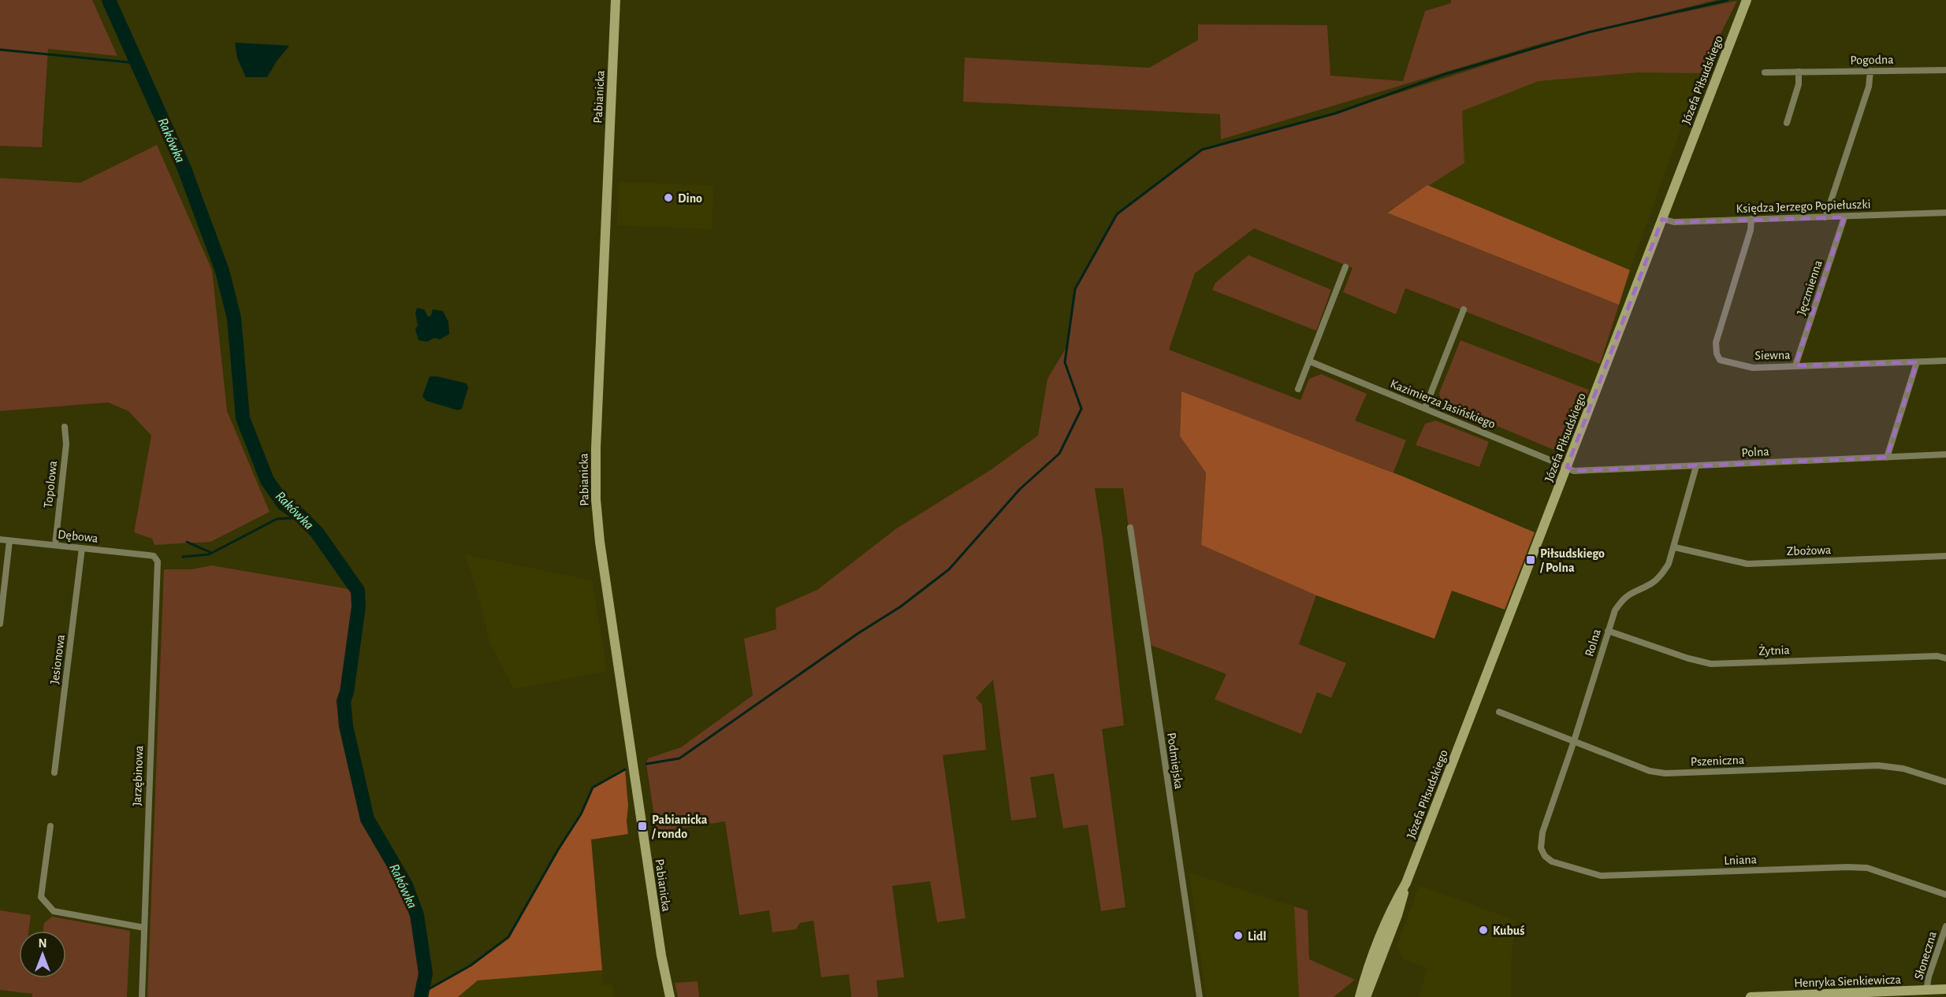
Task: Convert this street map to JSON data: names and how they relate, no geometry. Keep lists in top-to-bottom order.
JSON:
{
  "streets": {
    "main road": ["Józefa Piłsudskiego", "Pabianicka", "Henryka Sienkiewicza"],
    "street": [
      "Pogodna",
      "Księdza Jerzego Popiełuszki",
      "Jęczmienna",
      "Siewna",
      "Kazimierza Jasińskiego",
      "Polna",
      "Topolowa",
      "Dębowa",
      "Zbożowa",
      "Rolna",
      "Żytnia",
      "Jesionowa",
      "Pszeniczna",
      "Podmiejska",
      "Jarzębinowa",
      "Lniana",
      "Słoneczna"
    ]
  },
  "crossings": [
    ["Józefa Piłsudskiego", "Księdza Jerzego Popiełuszki"],
    ["Józefa Piłsudskiego", "Kazimierza Jasińskiego"],
    ["Józefa Piłsudskiego", "Polna"],
    ["Księdza Jerzego Popiełuszki", "Jęczmienna"],
    ["Księdza Jerzego Popiełuszki", "Siewna"],
    ["Jęczmienna", "Siewna"],
    ["Kazimierza Jasińskiego", "Polna"],
    ["Polna", "Rolna"],
    ["Topolowa", "Dębowa"],
    ["Dębowa", "Jesionowa"],
    ["Dębowa", "Jarzębinowa"],
    ["Zbożowa", "Rolna"],
    ["Rolna", "Żytnia"],
    ["Rolna", "Pszeniczna"],
    ["Rolna", "Lniana"],
    ["Słoneczna", "Henryka Sienkiewicza"]
  ],
  "water": ["Rakówka"],
  "places": {
    "other": ["Dino", "Kubuś", "Lidl"],
    "transit": ["Piłsudskiego / Polna", "Pabianicka / rondo"]
  },
  "north": "top"
}
